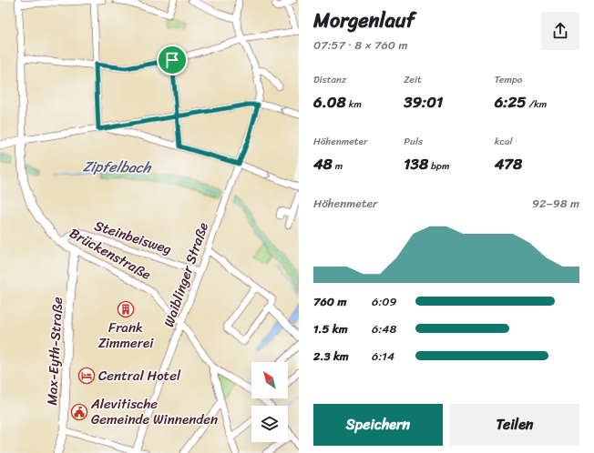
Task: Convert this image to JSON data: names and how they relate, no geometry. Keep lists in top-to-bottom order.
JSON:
{
  "streets": {
    "main road": ["Brückenstraße", "Max-Eyth-Straße"],
    "street": ["Steinbeisweg", "Waiblinger Straße"]
  },
  "crossings": [
    ["Steinbeisweg", "Brückenstraße"],
    ["Steinbeisweg", "Waiblinger Straße"],
    ["Brückenstraße", "Waiblinger Straße"],
    ["Brückenstraße", "Max-Eyth-Straße"]
  ],
  "water": ["Zipfelbach"],
  "places": {
    "building": ["Frank Zimmerei"],
    "hotel": ["Central Hotel"],
    "public building": ["Alevitische Gemeinde Winnenden"]
  },
  "north": "top left",
  "page": {
    "heading": ["Morgenlauf", "07:57 · 8 × 760 m"],
    "stats": [
      ["Distanz", "6.08 km"],
      ["Zeit", "39:01"],
      ["Tempo", "6:25 /km"],
      ["Höhenmeter", "48 m"],
      ["Puls", "138 bpm"],
      ["kcal", "478"]
    ],
    "chart": ["Höhenmeter", "92–98 m"],
    "list": [
      {
        "name": "760 m",
        "note": "6:09"
      },
      {
        "name": "1.5 km",
        "note": "6:48"
      },
      {
        "name": "2.3 km",
        "note": "6:14"
      }
    ],
    "buttons": ["Speichern", "Teilen"]
  }
}
